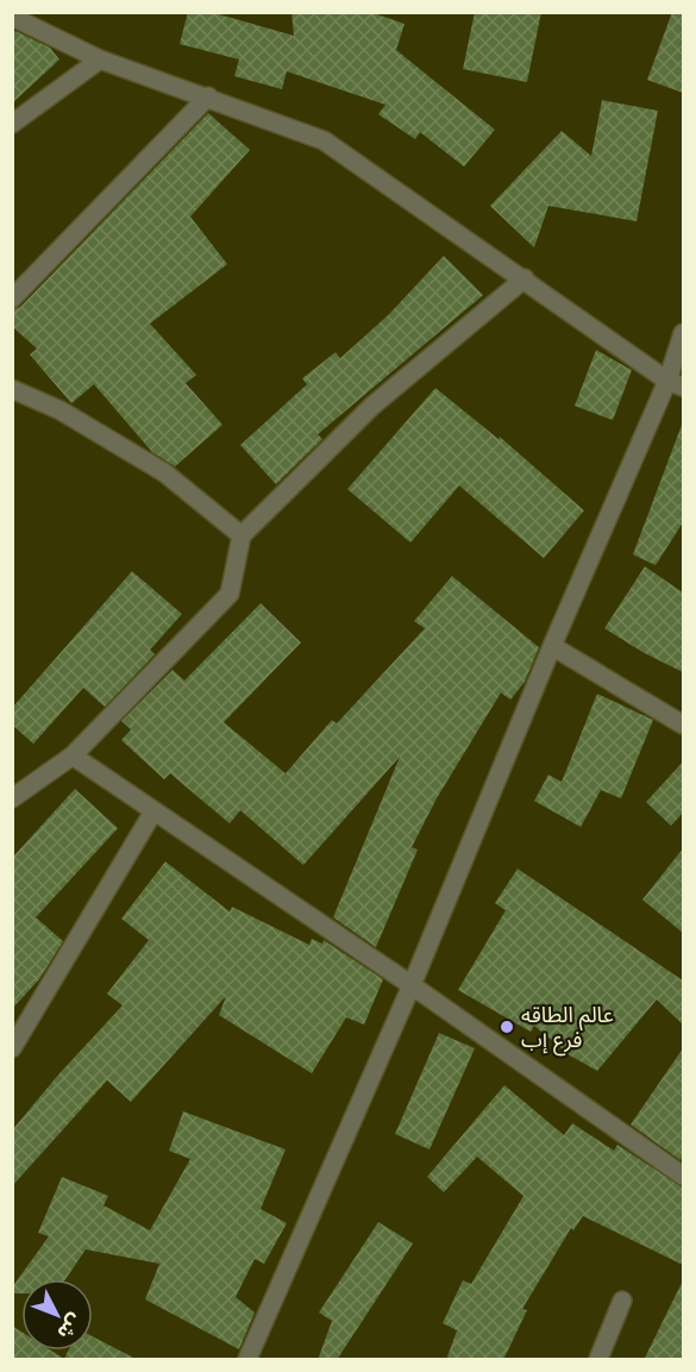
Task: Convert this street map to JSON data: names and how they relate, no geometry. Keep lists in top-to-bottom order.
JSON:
{
  "places": ["عالم الطاقه فرع إب"],
  "north": "bottom right"
}
